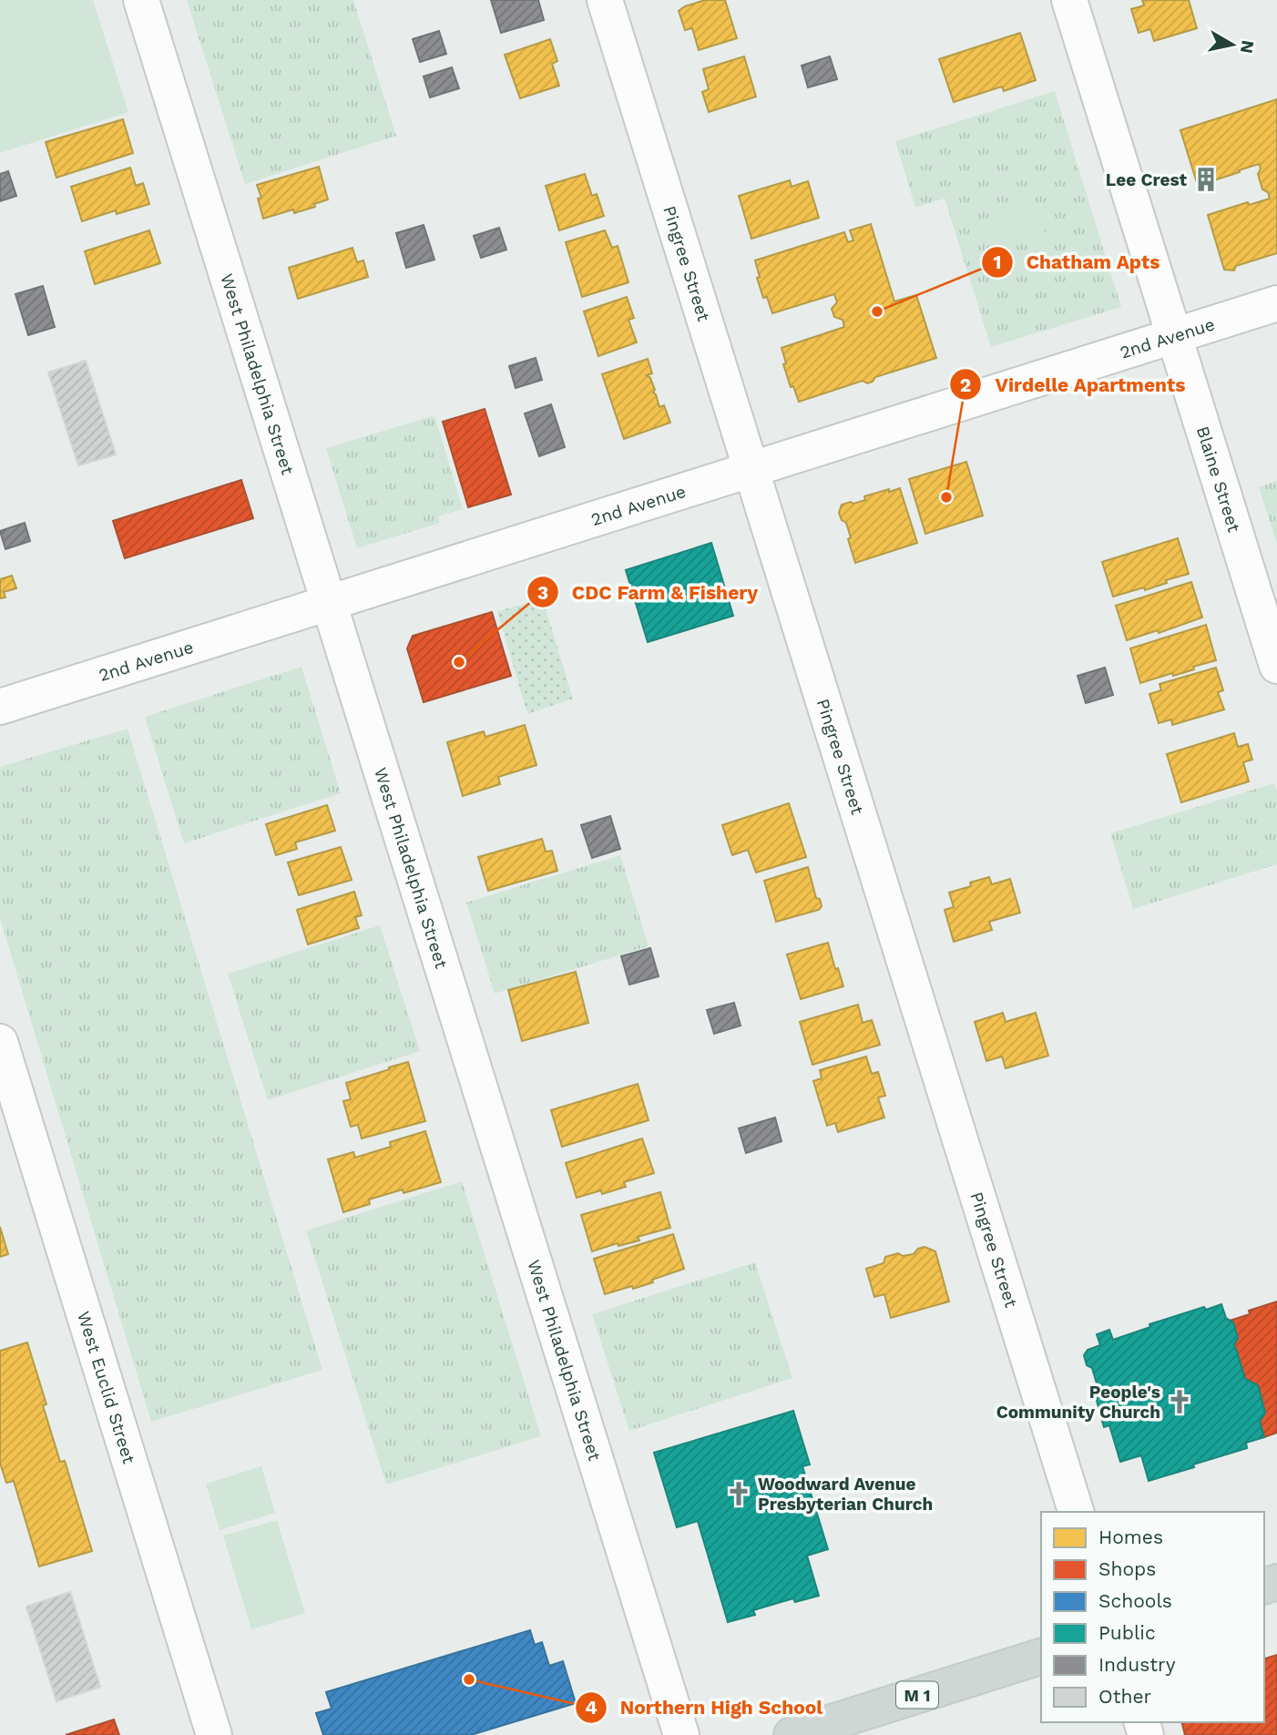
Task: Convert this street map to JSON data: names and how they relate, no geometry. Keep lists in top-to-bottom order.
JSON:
{
  "streets": {
    "main road": ["M 1"],
    "street": [
      "Pingree Street",
      "2nd Avenue",
      "West Philadelphia Street",
      "Blaine Street",
      "West Euclid Street"
    ]
  },
  "crossings": [
    ["Pingree Street", "2nd Avenue"],
    ["2nd Avenue", "West Philadelphia Street"],
    ["2nd Avenue", "Blaine Street"]
  ],
  "places": {
    "building": ["Lee Crest"],
    "other": [
      "Chatham Apts",
      "Virdelle Apartments",
      "CDC Farm & Fishery",
      "Northern High School"
    ],
    "church": ["People's Community Church", "Woodward Avenue Presbyterian Church"]
  },
  "legend": [
    "Homes",
    "Shops",
    "Schools",
    "Public",
    "Industry",
    "Other"
  ],
  "north": "right"
}
